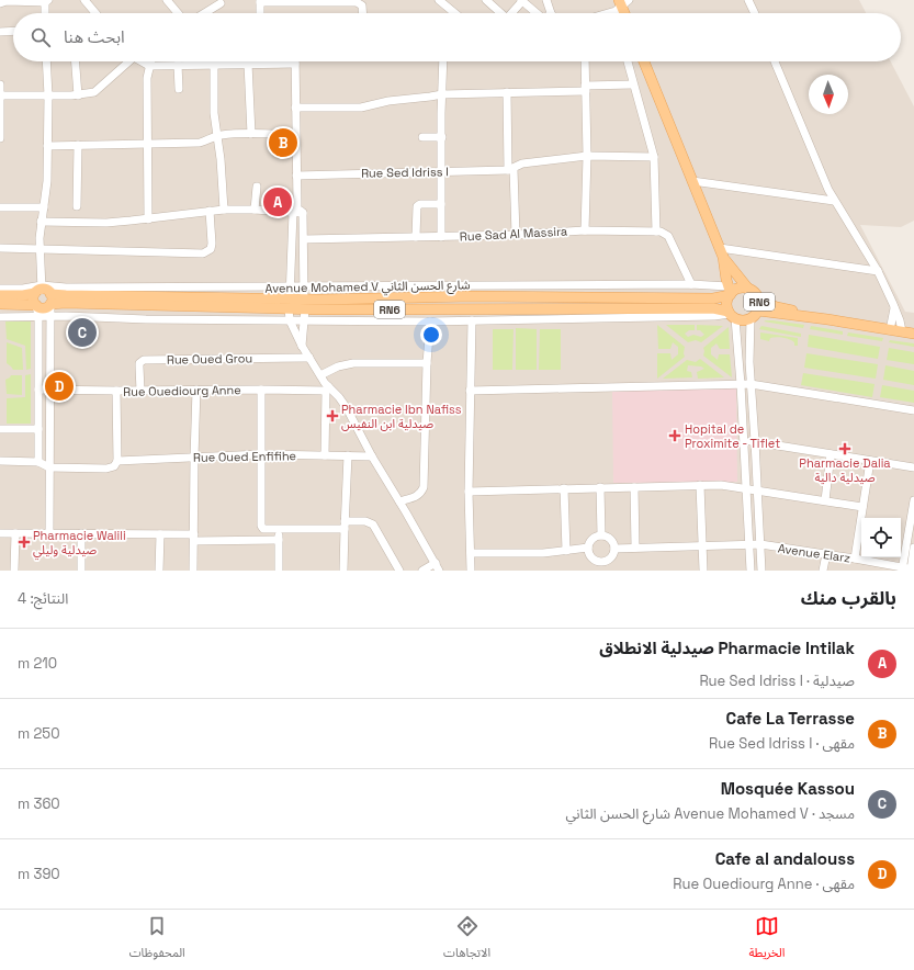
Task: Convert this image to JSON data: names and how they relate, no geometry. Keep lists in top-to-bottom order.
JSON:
{
  "streets": {
    "main road": ["RN6"],
    "street": [
      "Rue Sed Idriss I",
      "Rue Sad Al Massira",
      "Avenue Mohamed V شارع الحسن الثاني",
      "Rue Oued Grou",
      "Rue Ouediourg Anne",
      "Rue Oued Enfifihe",
      "Avenue Elarz"
    ]
  },
  "crossings": [
    ["Avenue Mohamed V شارع الحسن الثاني", "RN6"],
    ["Rue Oued Grou", "Rue Ouediourg Anne"]
  ],
  "places": {
    "health": [
      "Pharmacie Ibn Nafiss صيدلية ابن النفيس",
      "Hopital de Proximite - Tiflet",
      "Pharmacie Dalia صيدلية دالية",
      "Pharmacie Walili صيدلية وليلي"
    ]
  },
  "north": "bottom",
  "page": {
    "search": "ابحث هنا",
    "pins": [
      "B",
      "A",
      "C",
      "D"
    ],
    "heading": ["بالقرب منك", "النتائج: 4"],
    "list": [
      {
        "mark": "A",
        "name": "Pharmacie Intilak صيدلية الانطلاق",
        "note": "صيدلية · Rue Sed Idriss I",
        "value": "210 m"
      },
      {
        "mark": "B",
        "name": "Cafe La Terrasse",
        "note": "مقهى · Rue Sed Idriss I",
        "value": "250 m"
      },
      {
        "mark": "C",
        "name": "Mosquée Kassou",
        "note": "مسجد · Avenue Mohamed V شارع الحسن الثاني",
        "value": "360 m"
      },
      {
        "mark": "D",
        "name": "Cafe al andalouss",
        "note": "مقهى · Rue Ouediourg Anne",
        "value": "390 m"
      }
    ],
    "nav": ["الخريطة", "الاتجاهات", "المحفوظات"]
  }
}
